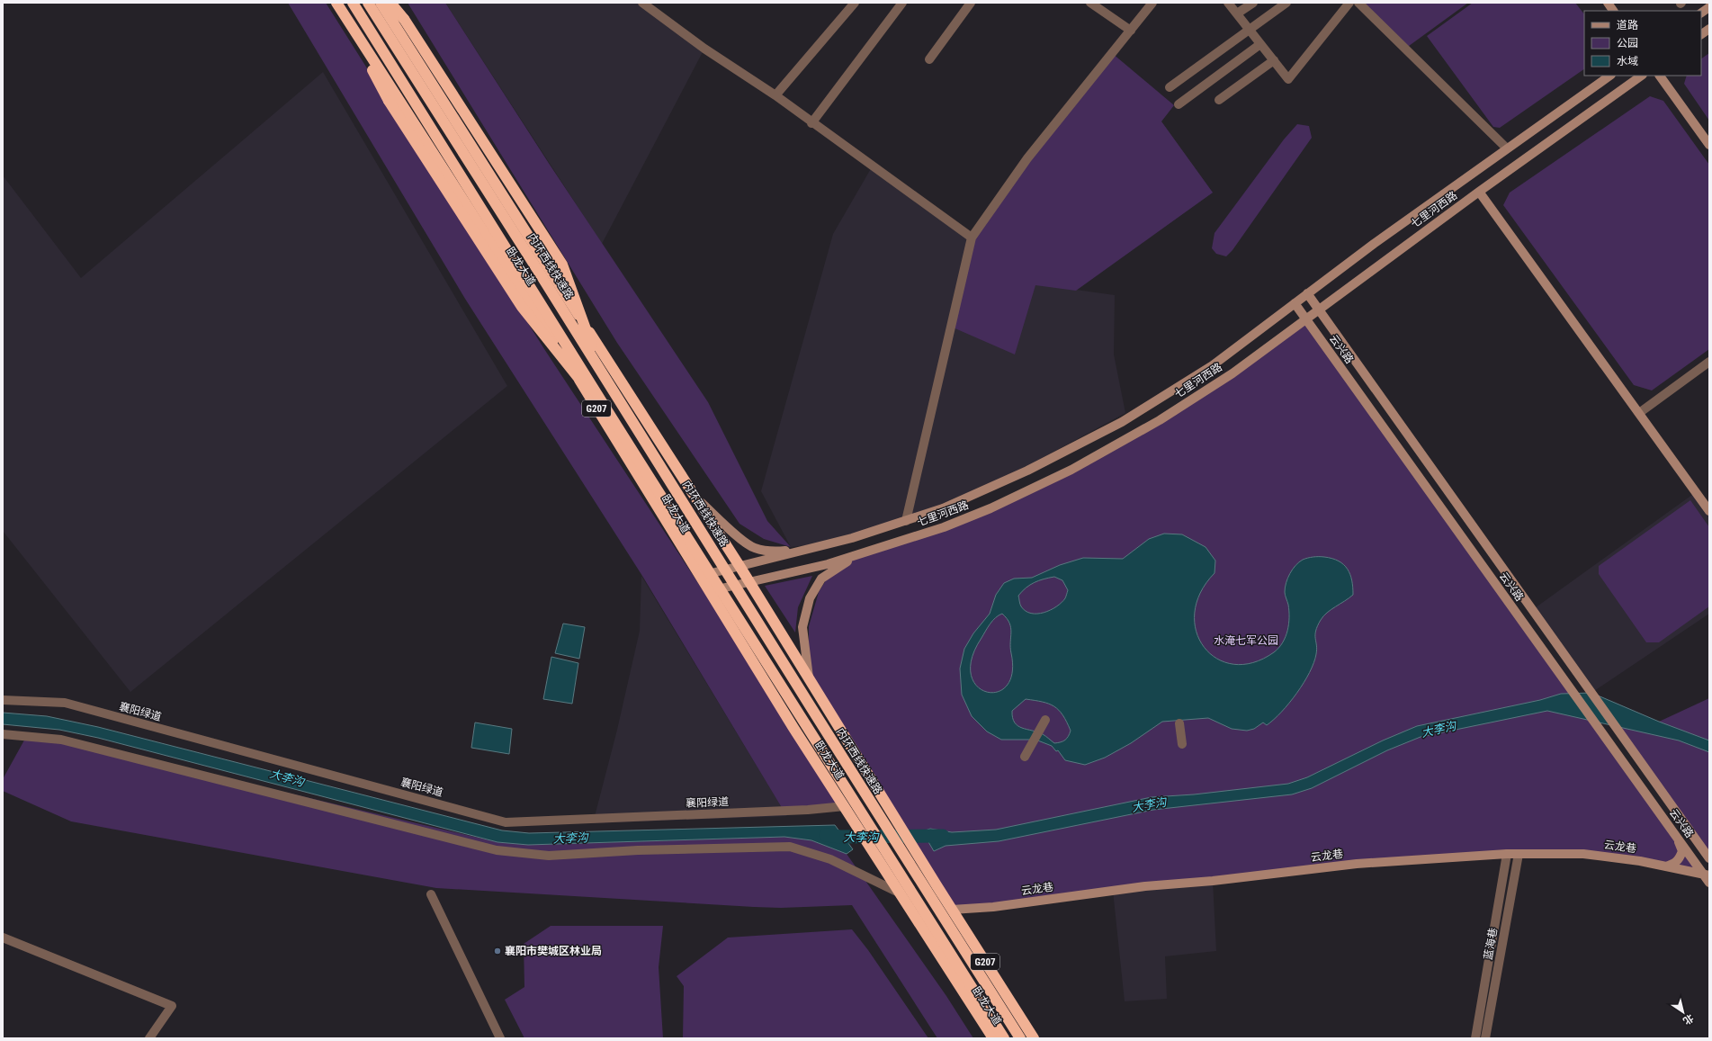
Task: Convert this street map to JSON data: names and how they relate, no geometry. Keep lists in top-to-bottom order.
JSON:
{
  "streets": {
    "highway": ["卧龙大道", "内环西线快速路", "G207"],
    "street": [
      "七里河西路",
      "云兴路",
      "襄阳绿道",
      "云龙巷",
      "蓝海巷"
    ]
  },
  "crossings": [
    ["七里河西路", "卧龙大道"],
    ["七里河西路", "云兴路"],
    ["卧龙大道", "襄阳绿道"],
    ["卧龙大道", "云龙巷"],
    ["云兴路", "云龙巷"],
    ["云龙巷", "蓝海巷"]
  ],
  "water": ["大李沟"],
  "parks": ["水淹七军公园"],
  "places": ["襄阳市樊城区林业局"],
  "legend": ["道路", "公园", "水域"],
  "north": "bottom right"
}
